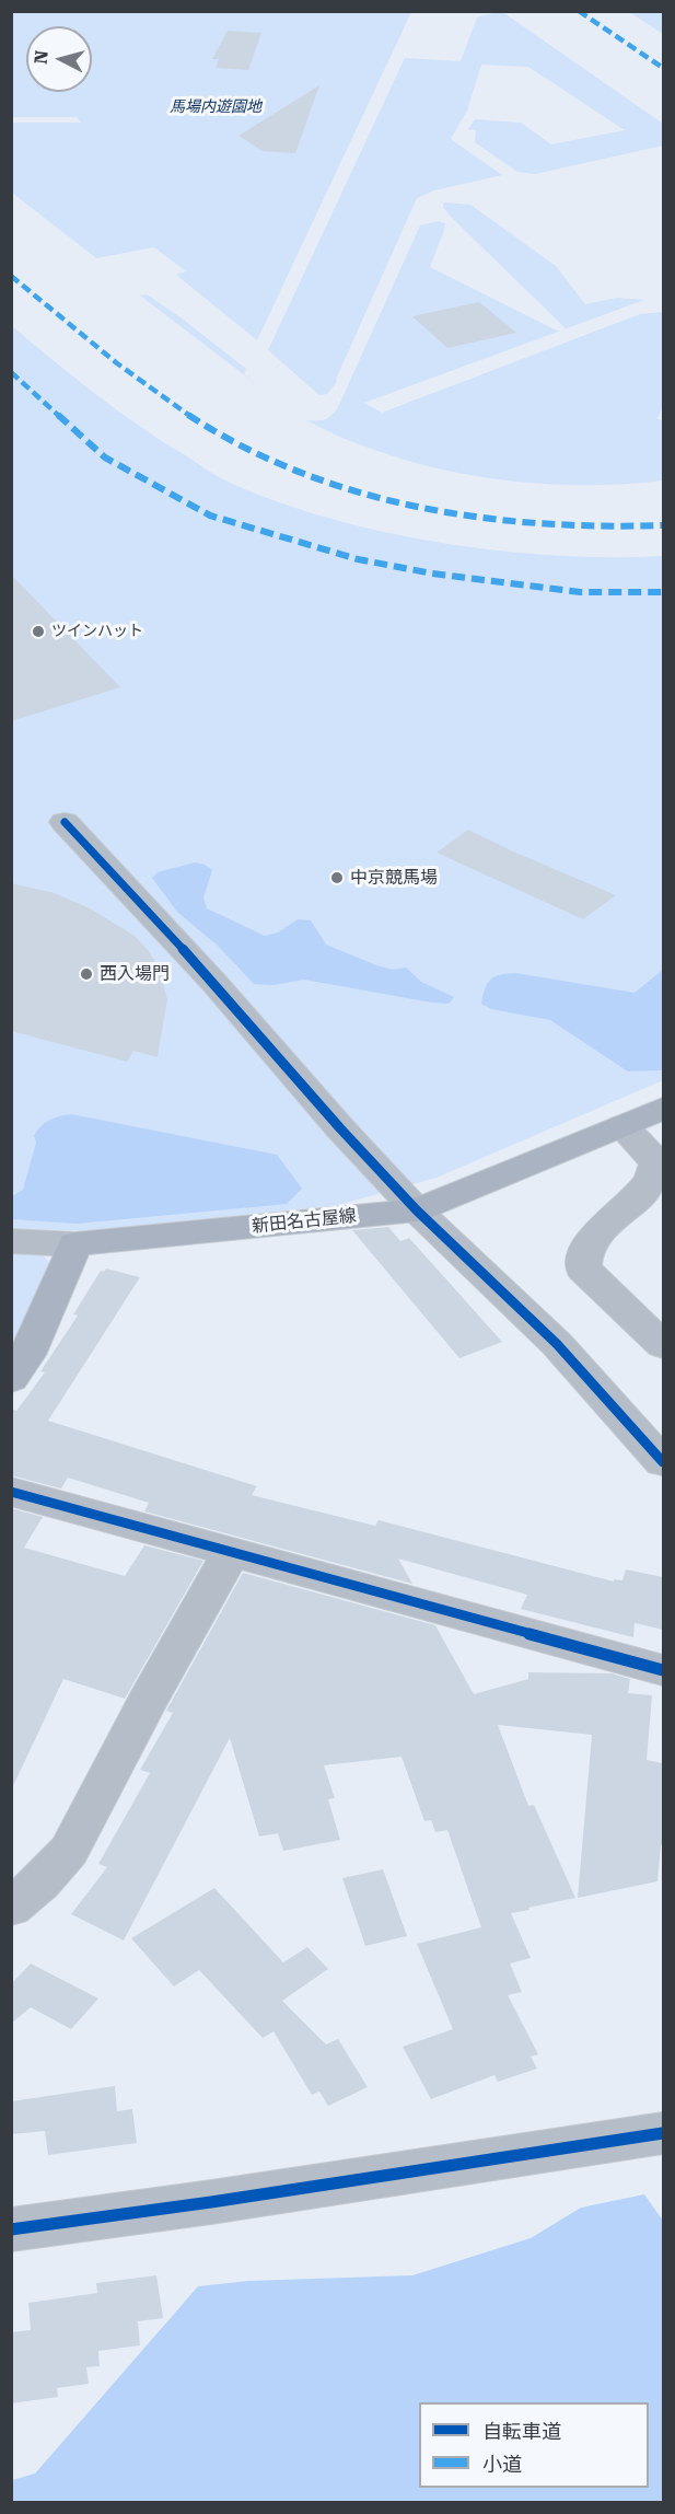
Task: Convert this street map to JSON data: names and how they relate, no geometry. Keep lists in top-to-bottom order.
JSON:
{
  "streets": {
    "main road": ["新田名古屋線"]
  },
  "parks": ["馬場内遊園地"],
  "places": ["ツインハット", "中京競馬場", "西入場門"],
  "legend": ["自転車道", "小道"],
  "north": "left"
}
